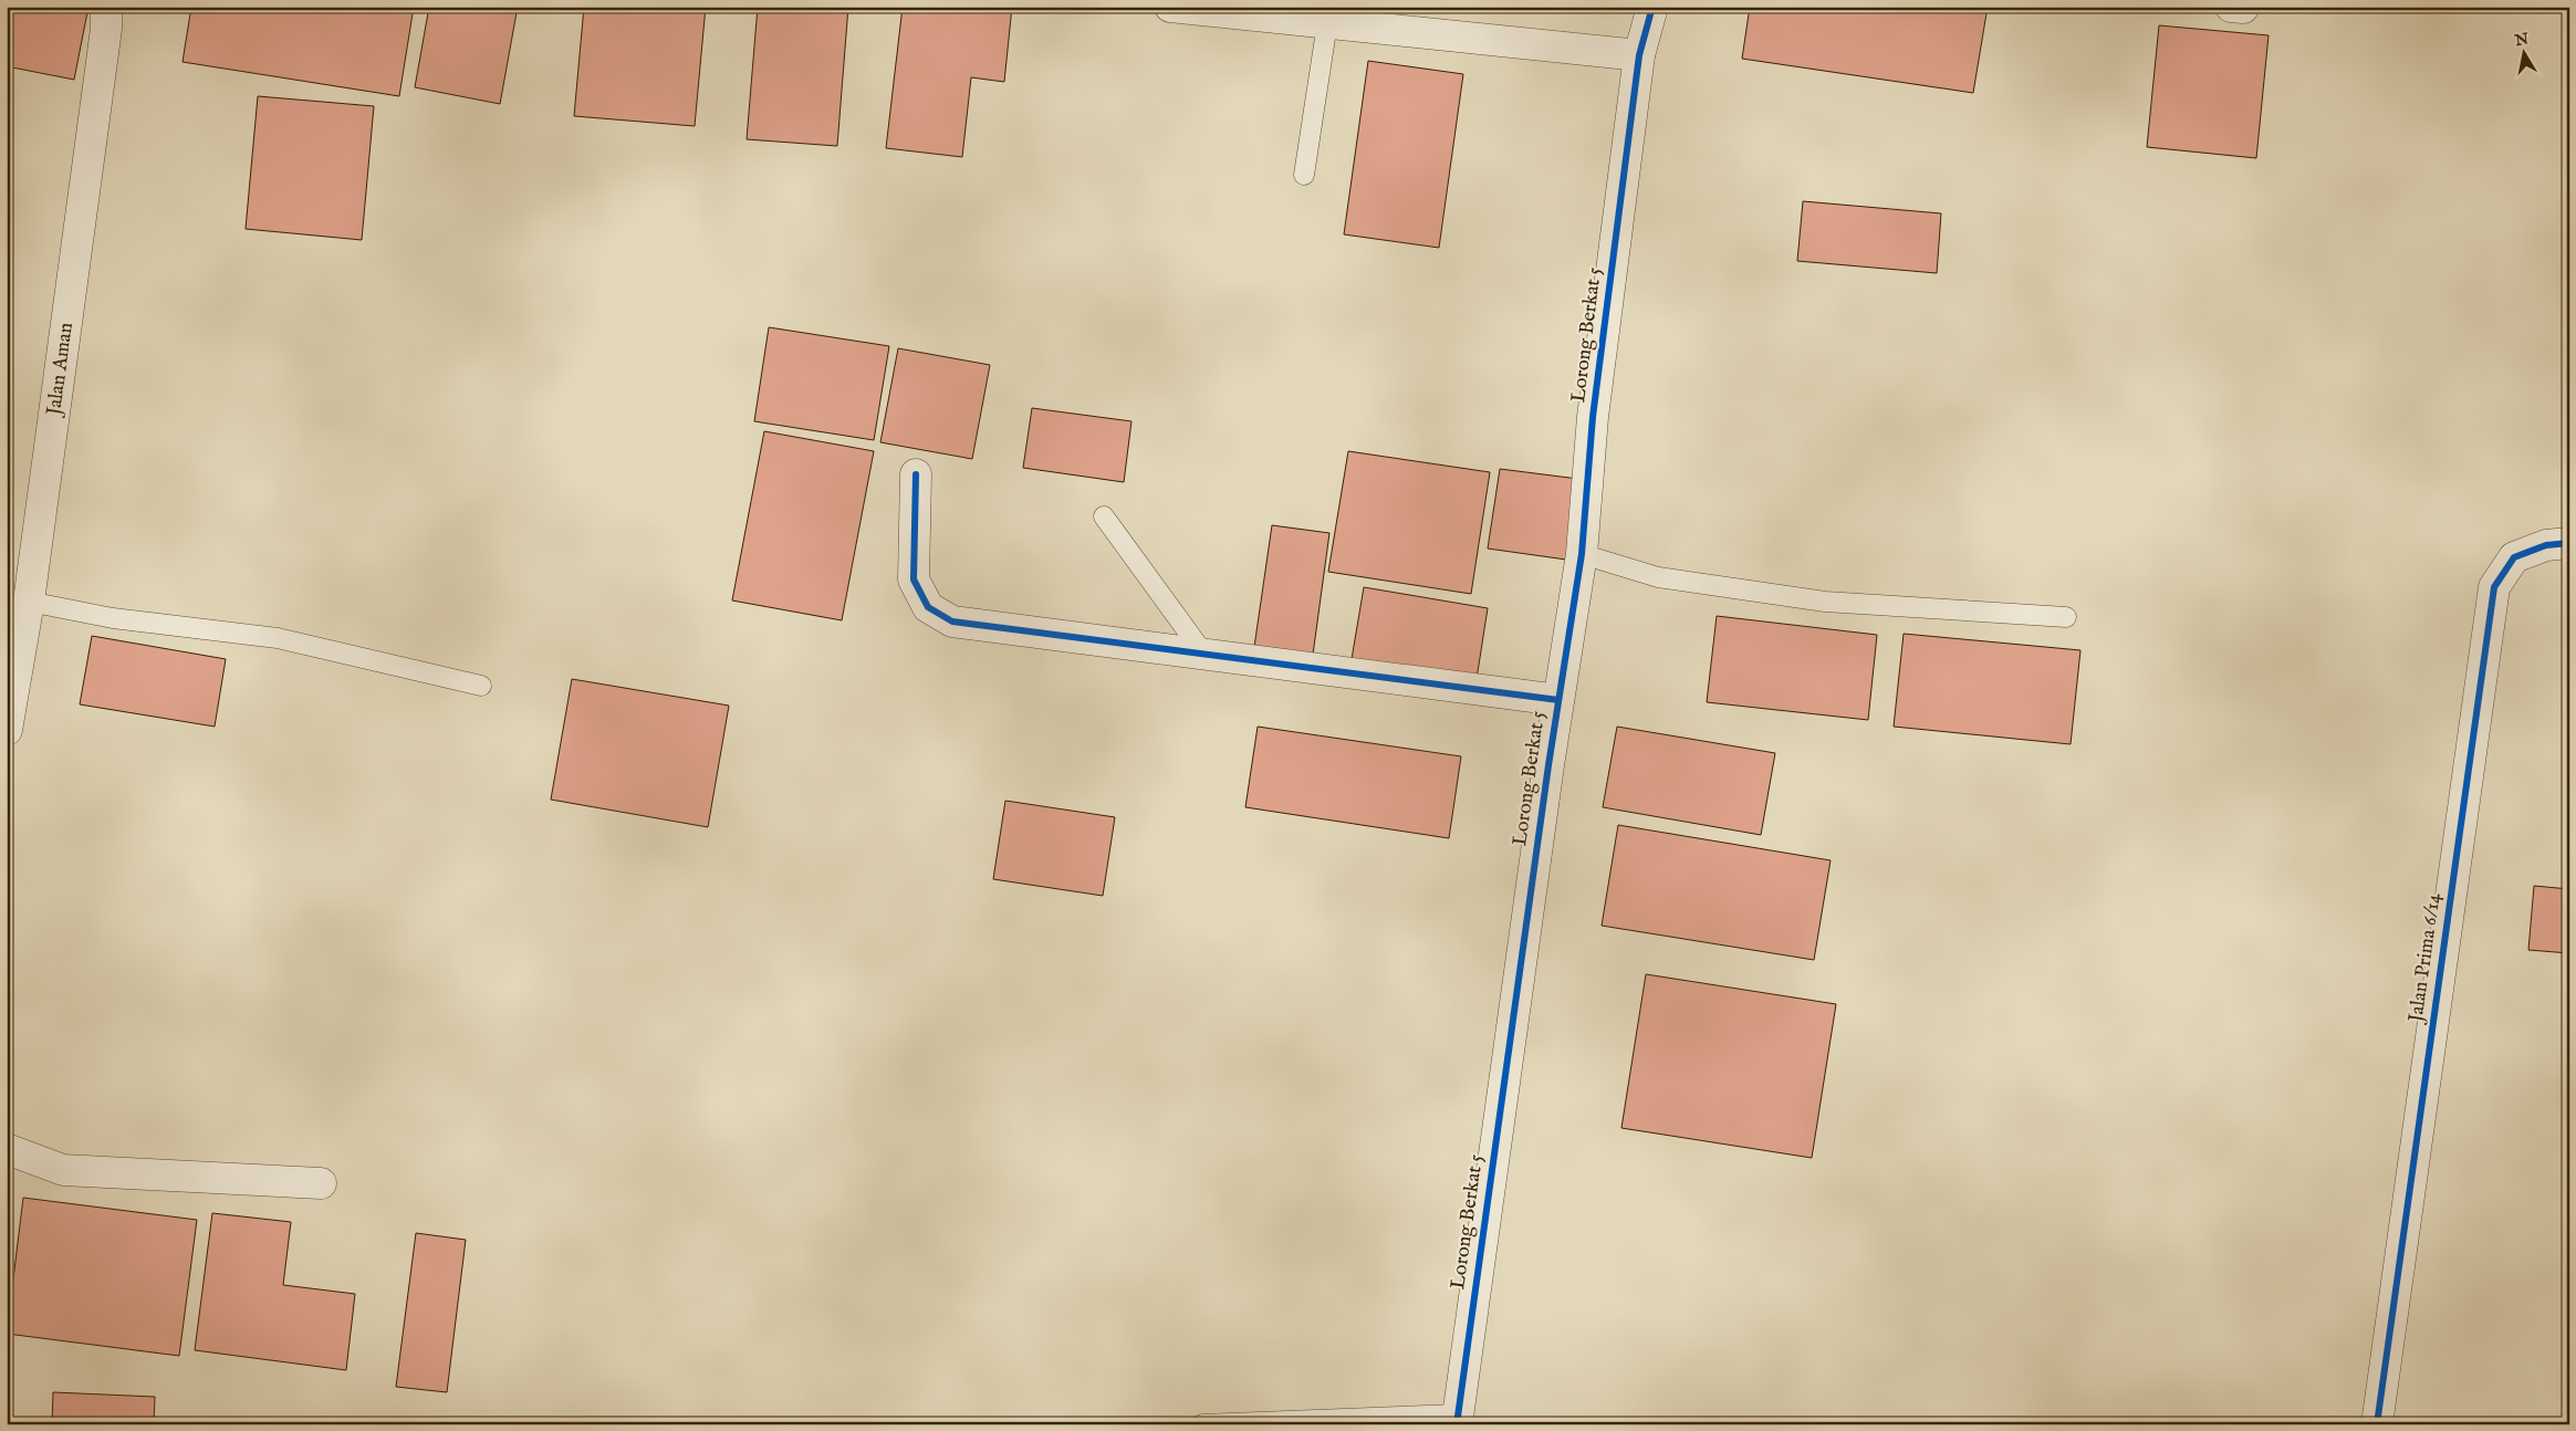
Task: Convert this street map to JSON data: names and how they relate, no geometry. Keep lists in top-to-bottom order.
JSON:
{
  "streets": {
    "street": ["Lorong Berkat 5", "Jalan Aman", "Jalan Prima 6/14"]
  },
  "north": "top"
}
